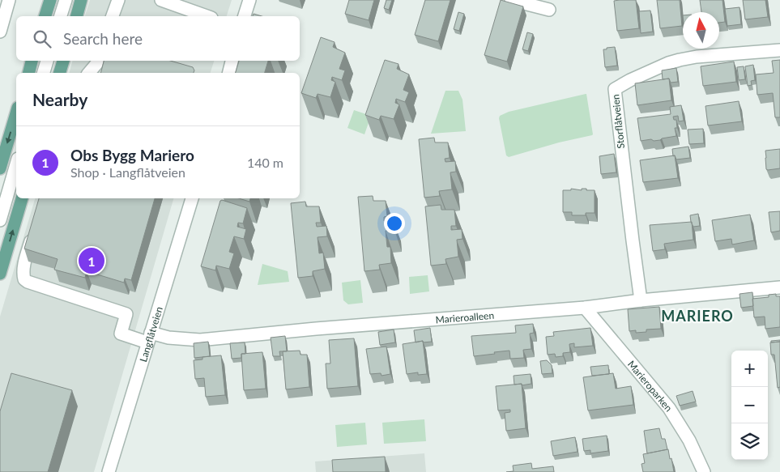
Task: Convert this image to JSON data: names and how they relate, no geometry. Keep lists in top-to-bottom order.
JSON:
{
  "streets": {
    "street": [
      "Storflåtveien",
      "Marieroalleen",
      "Langflåtveien",
      "Marieroparken"
    ]
  },
  "crossings": [
    ["Storflåtveien", "Marieroalleen"],
    ["Marieroalleen", "Langflåtveien"],
    ["Marieroalleen", "Marieroparken"]
  ],
  "districts": ["MARIERO"],
  "north": "top",
  "page": {
    "search": "Search here",
    "heading": "Nearby",
    "list": [
      {
        "mark": "1",
        "name": "Obs Bygg Mariero",
        "note": "Shop · Langflåtveien",
        "value": "140 m"
      }
    ],
    "pins": "1",
    "map_buttons": ["+", "−"]
  }
}
